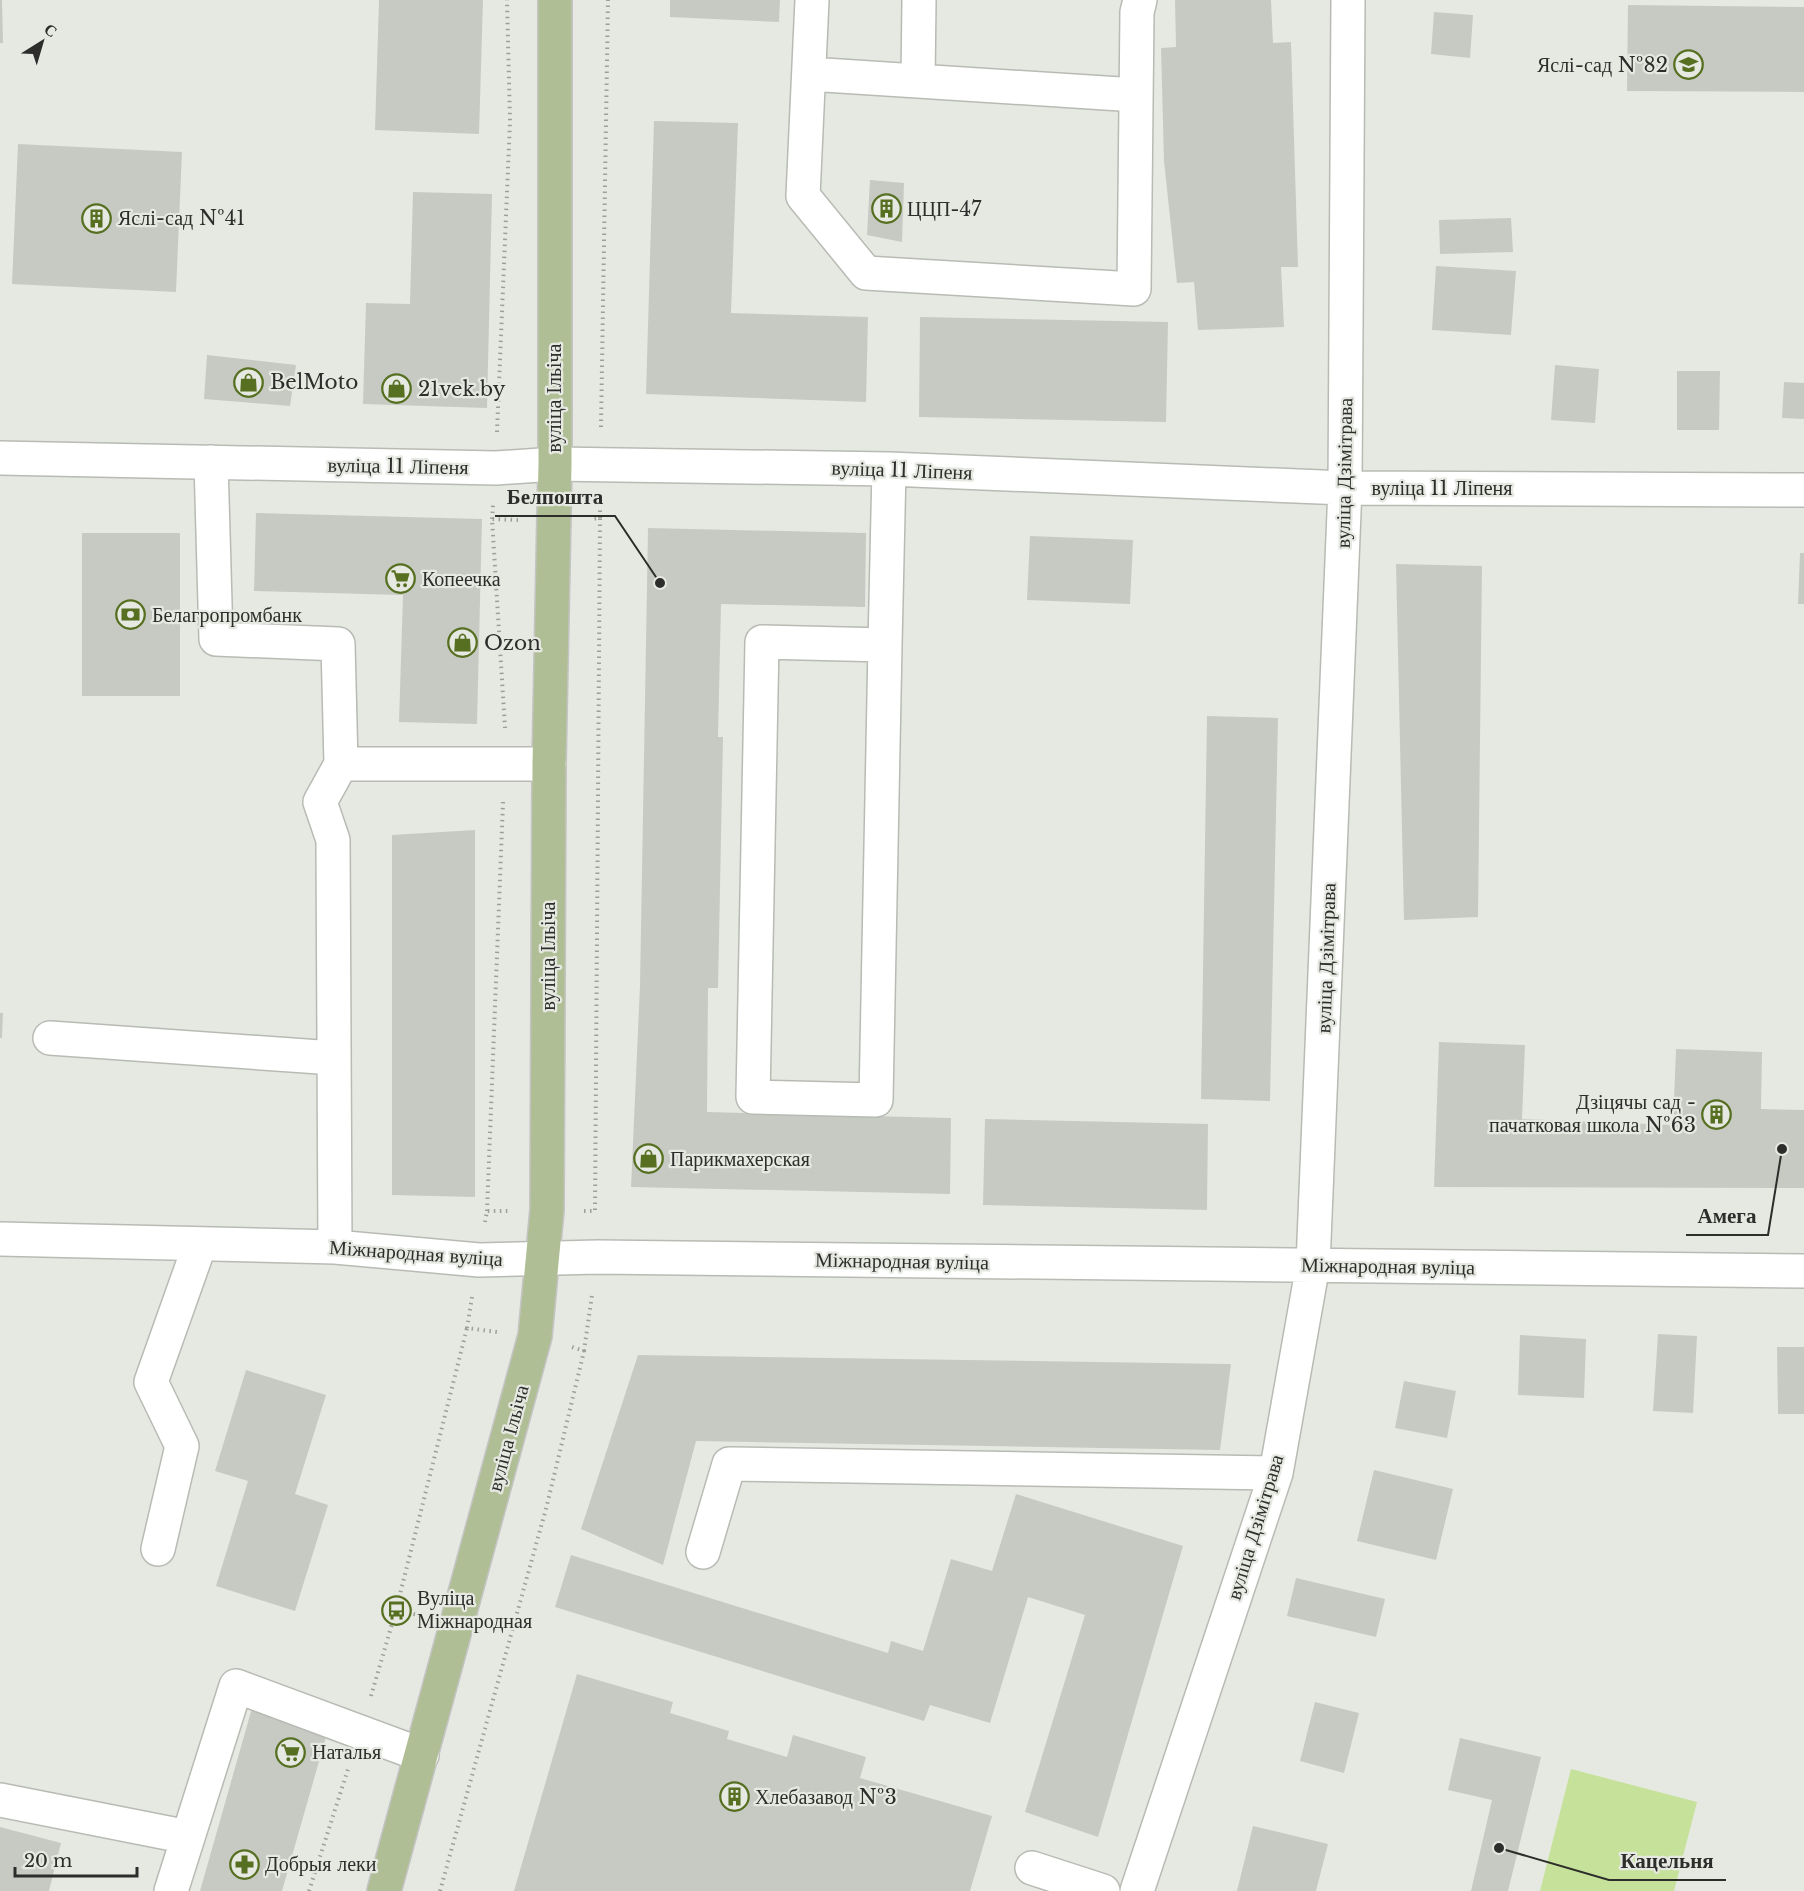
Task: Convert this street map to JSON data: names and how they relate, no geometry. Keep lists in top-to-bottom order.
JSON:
{
  "streets": {
    "main road": ["вуліца Ільіча"],
    "street": ["вуліца 11 Ліпеня", "вуліца Дзімітрава", "Міжнародная вуліца"]
  },
  "crossings": [
    ["вуліца Ільіча", "вуліца 11 Ліпеня"],
    ["вуліца Ільіча", "Міжнародная вуліца"],
    ["вуліца 11 Ліпеня", "вуліца Дзімітрава"],
    ["вуліца Дзімітрава", "Міжнародная вуліца"]
  ],
  "places": {
    "school or university": ["Яслі-сад №82"],
    "building": [
      "ЦЦП-47",
      "Яслі-сад №41",
      "Дзіцячы сад - пачатковая школа №63",
      "Хлебазавод №3"
    ],
    "shop": [
      "BelMoto",
      "21vek.by",
      "Ozon",
      "Парикмахерская"
    ],
    "supermarket": ["Копеечка", "Наталья"],
    "other": ["Белпошта", "Амега", "Кацельня"],
    "bank": ["Белагропромбанк"],
    "bus stop": ["Вуліца Міжнародная"],
    "pharmacy": ["Добрыя леки"]
  },
  "scale_bar": "20 m",
  "north": "top right"
}
